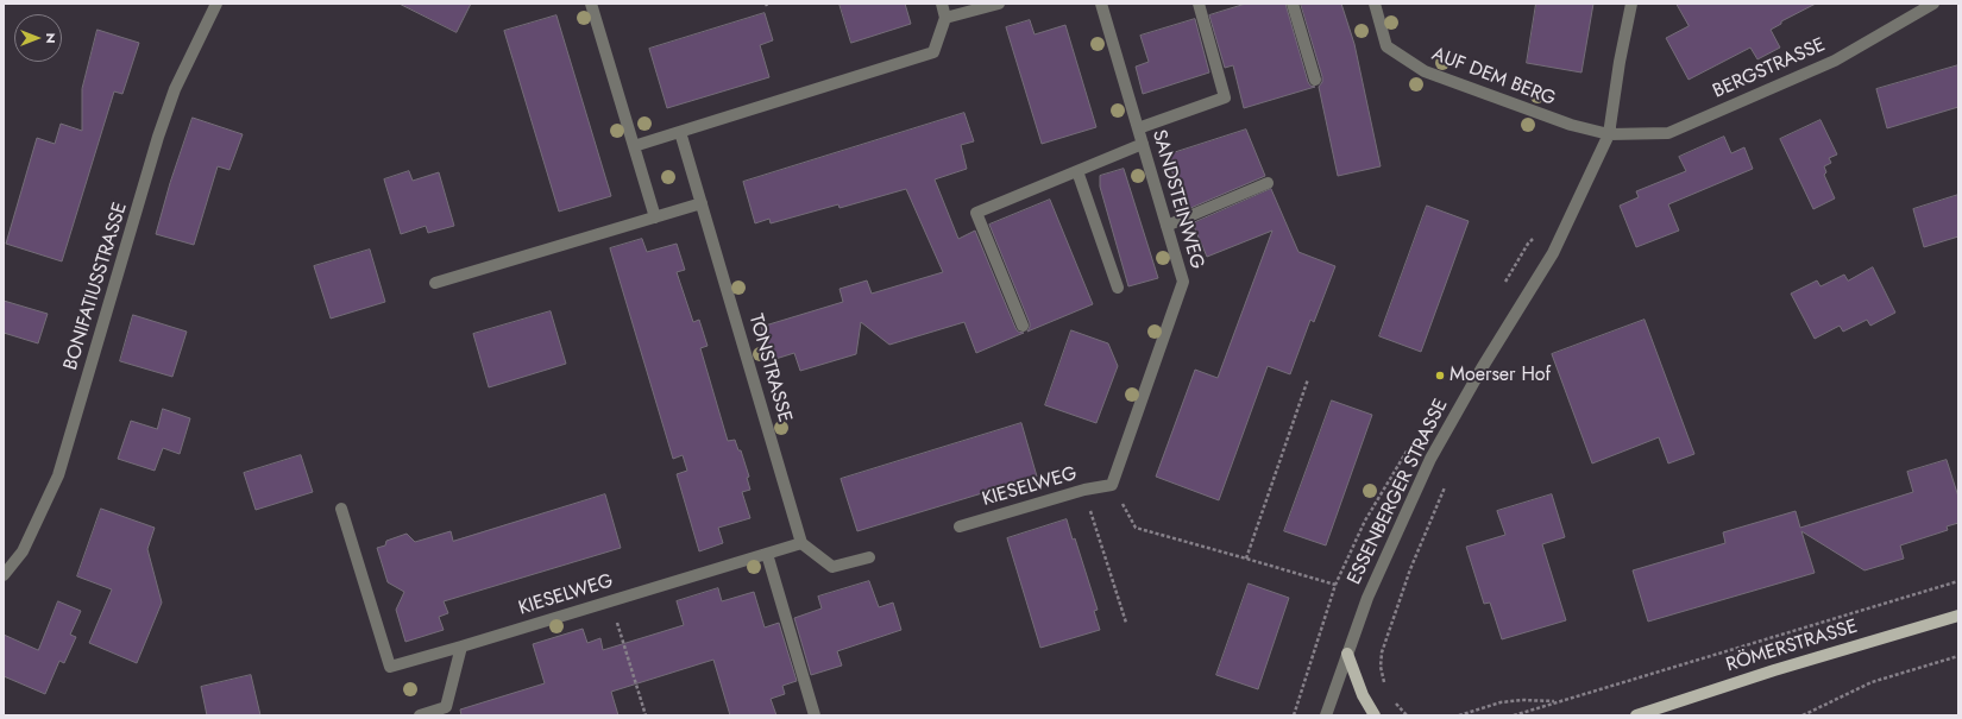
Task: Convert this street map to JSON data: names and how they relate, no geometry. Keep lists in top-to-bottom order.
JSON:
{
  "streets": {
    "main road": ["RÖMERSTRASSE"],
    "street": [
      "BERGSTRASSE",
      "AUF DEM BERG",
      "SANDSTEINWEG",
      "BONIFATIUSSTRASSE",
      "TONSTRASSE",
      "KIESELWEG",
      "ESSENBERGER STRASSE"
    ]
  },
  "crossings": [
    ["BERGSTRASSE", "AUF DEM BERG"],
    ["BERGSTRASSE", "ESSENBERGER STRASSE"],
    ["AUF DEM BERG", "ESSENBERGER STRASSE"],
    ["SANDSTEINWEG", "KIESELWEG"],
    ["TONSTRASSE", "KIESELWEG"]
  ],
  "places": ["Moerser Hof"],
  "north": "right"
}
